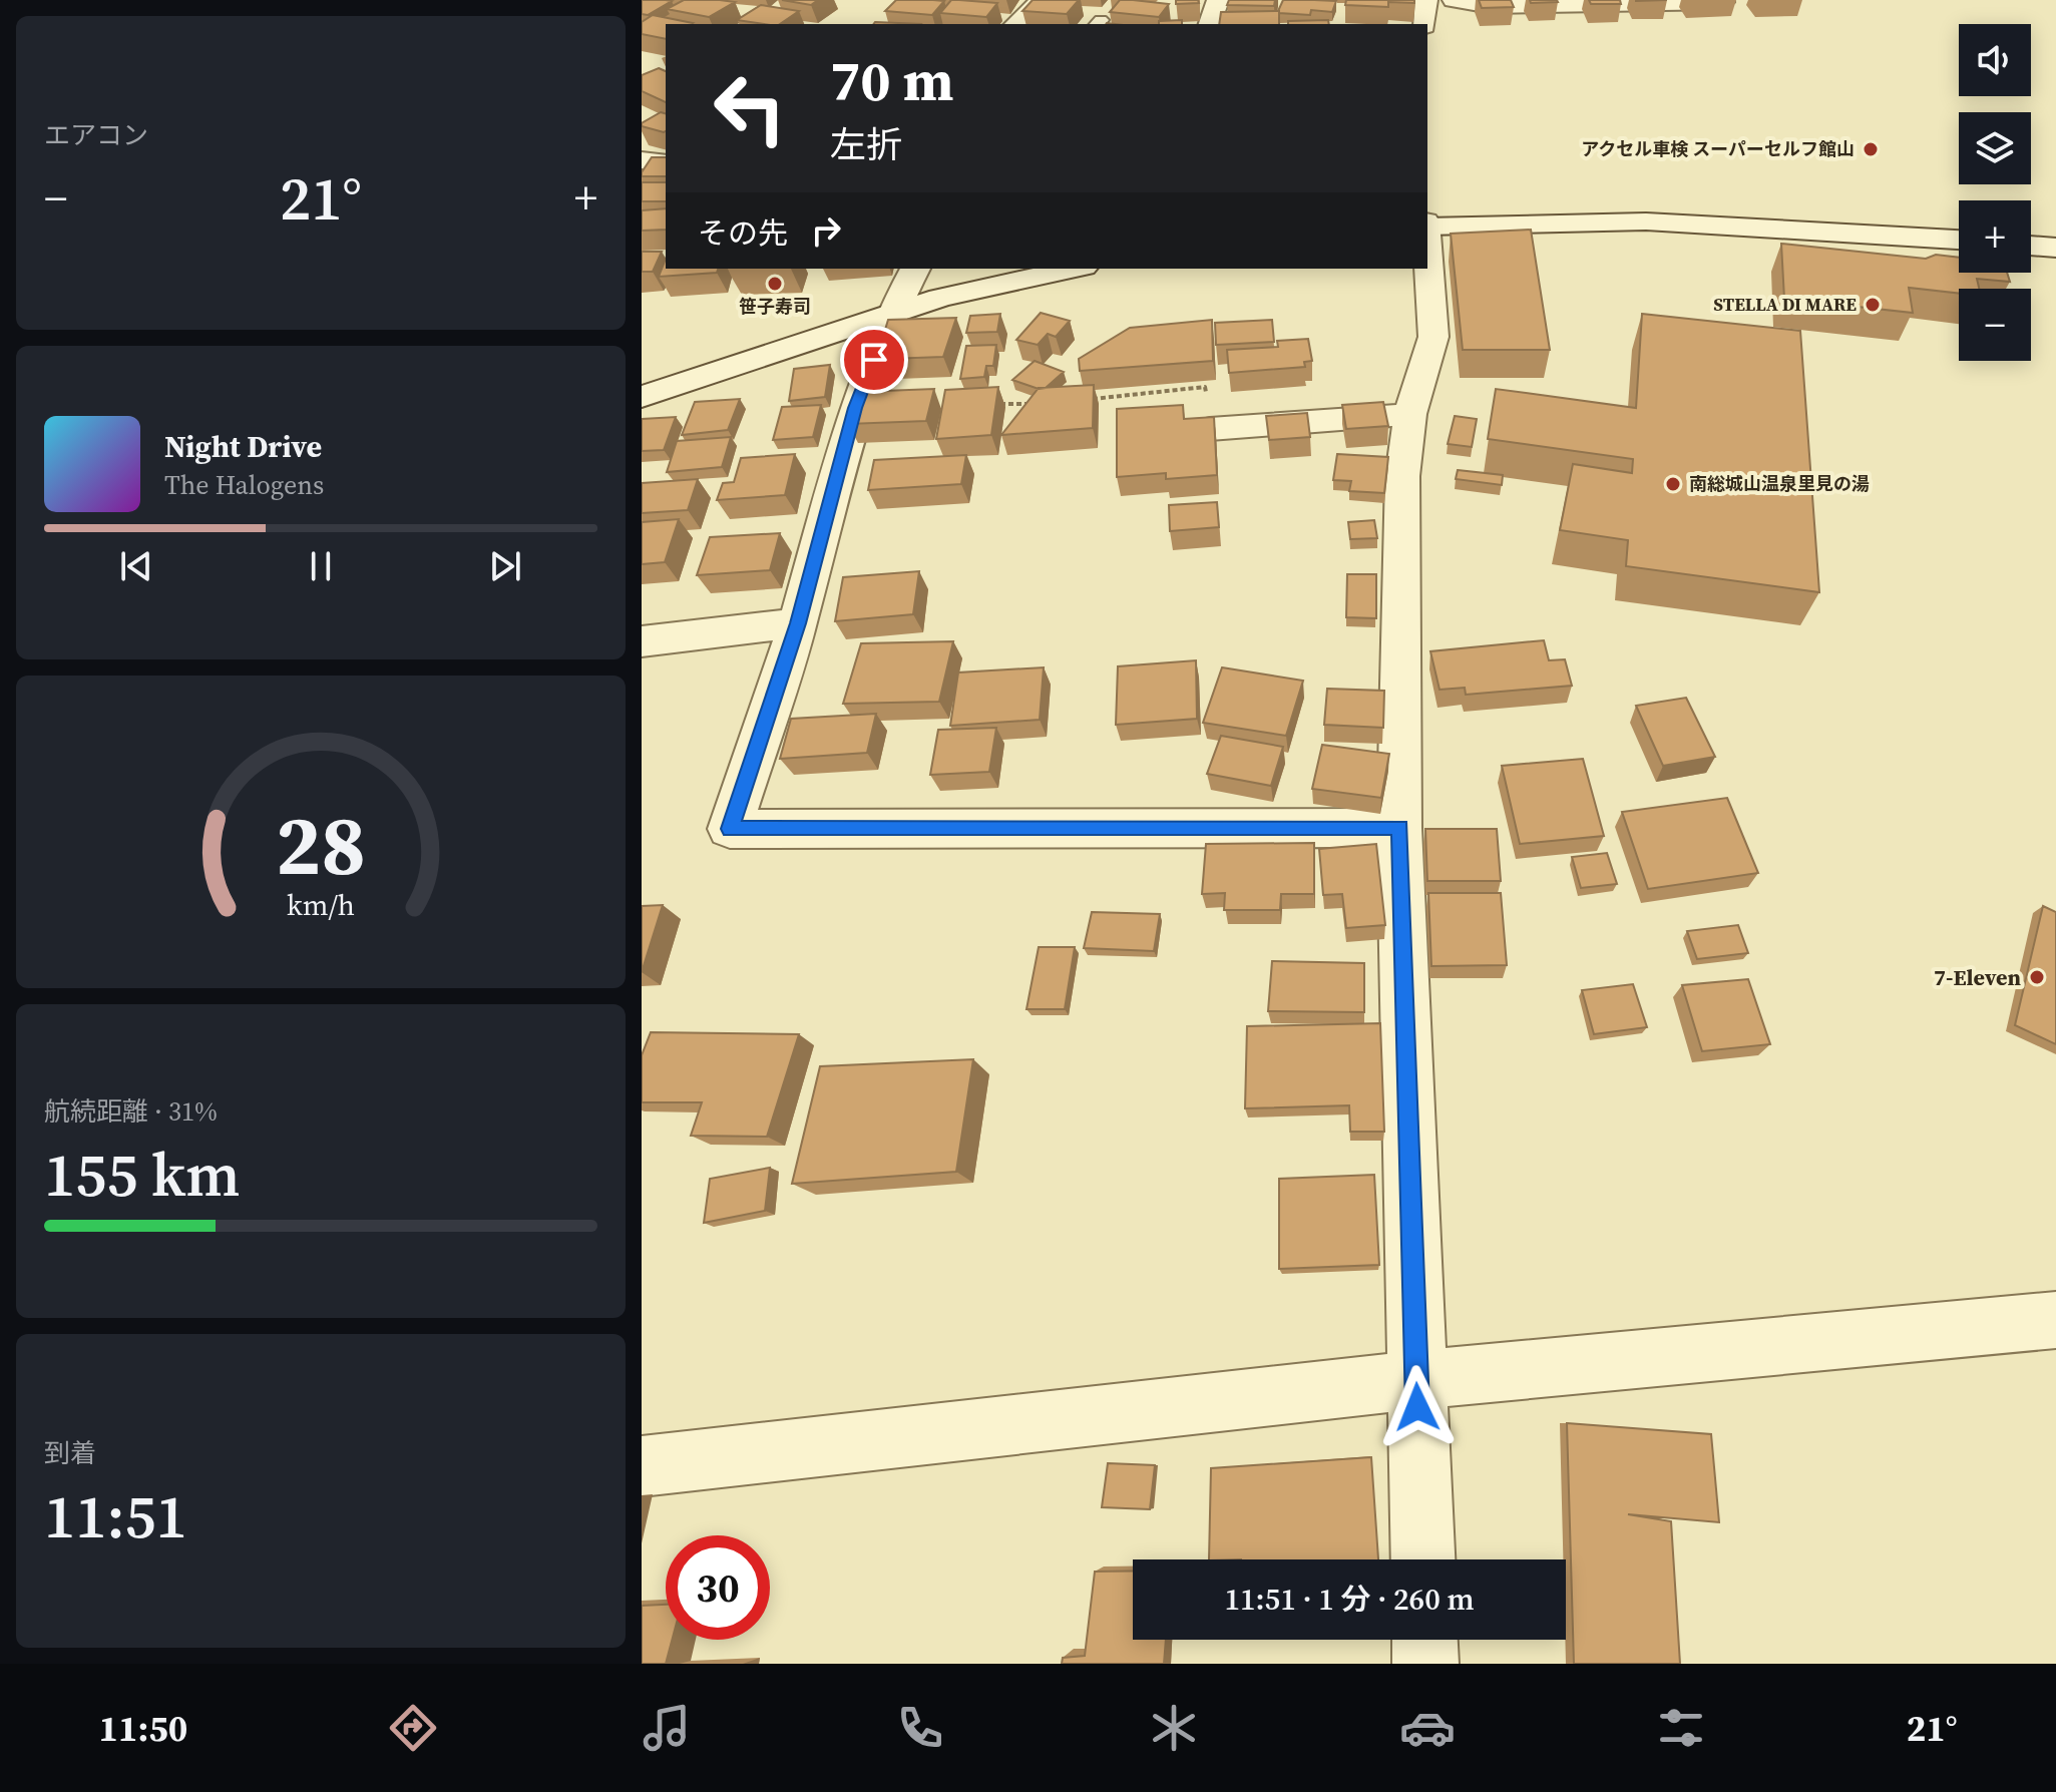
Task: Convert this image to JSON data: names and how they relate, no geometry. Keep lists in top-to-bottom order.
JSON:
{
  "places": [
    "アクセル車検 スーパーセルフ館山",
    "笹子寿司",
    "STELLA DI MARE",
    "南総城山温泉里見の湯",
    "7-Eleven"
  ],
  "page": {
    "tile": [
      "エアコン",
      ["航続距離 · 31%", "155 km"],
      ["到着", "11:51"]
    ],
    "map_buttons": ["+", "−"],
    "turn": ["70 m", "左折"],
    "heat": ["−", "21°", "+"],
    "then": "その先",
    "song": ["Night Drive", "The Halogens"],
    "limit": "30",
    "trip": "11:51 · 1 分 · 260 m",
    "tabs": ["11:50", "21°"],
    "gauge": ["28", "km/h"]
  }
}
